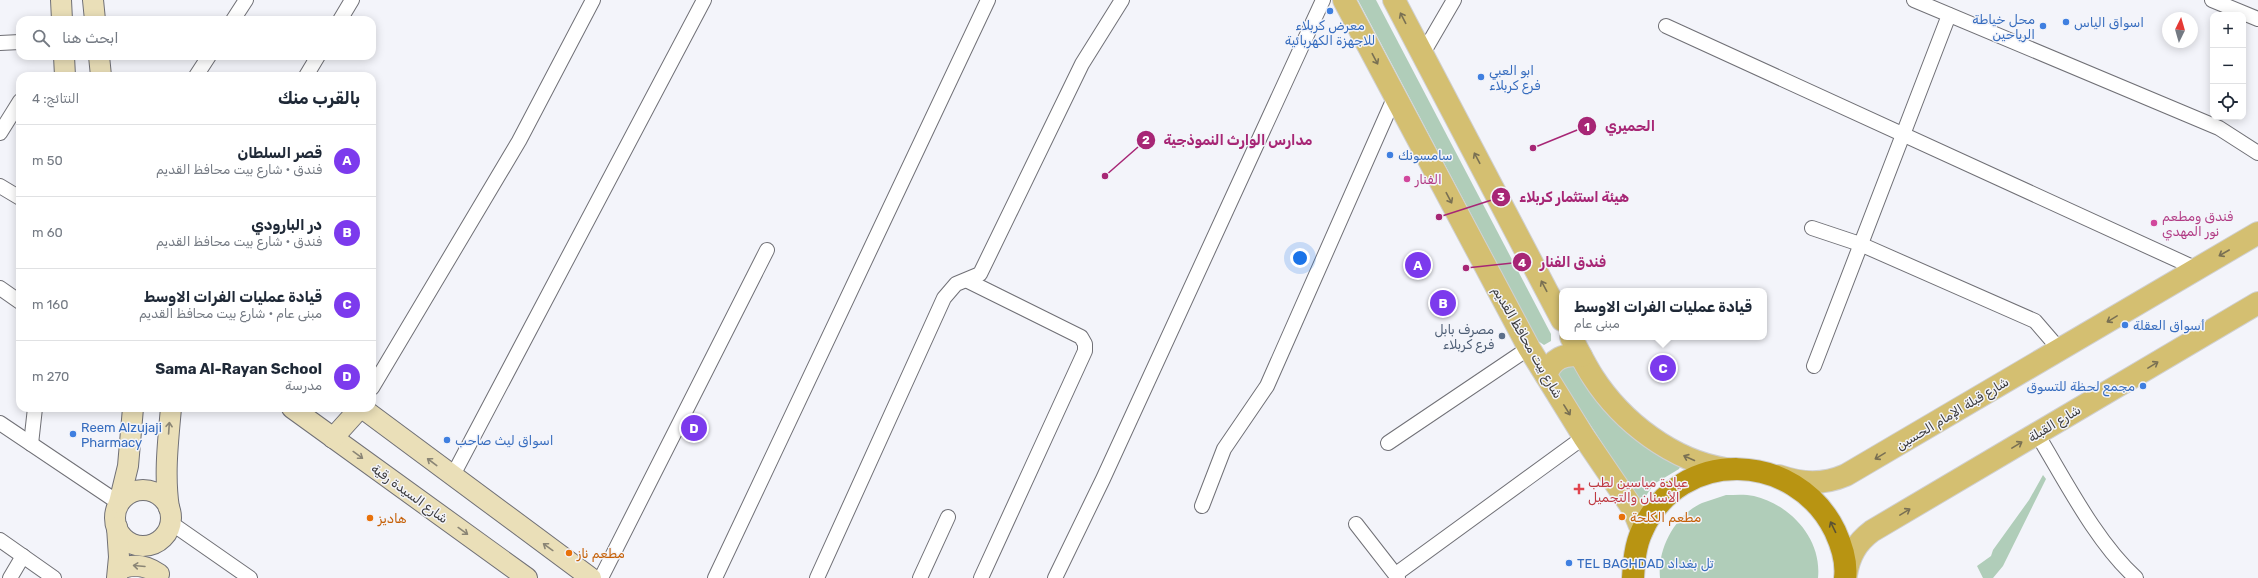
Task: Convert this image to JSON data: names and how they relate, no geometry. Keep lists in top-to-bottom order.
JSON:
{
  "streets": {
    "main road": [
      "شارع بيت محافظ القديم",
      "شارع قبلة الإمام الحسين",
      "شارع القبلة",
      "شارع السيدة رقية"
    ]
  },
  "one_way": ["شارع قبلة الإمام الحسين", "شارع القبلة"],
  "places": {
    "other": [
      "معرض كربلاء للاجهزة الكهربائية",
      "اسواق الياس",
      "محل خياطة الرياحين",
      "ابو العبي فرع كربلاء",
      "الحميري",
      "سامسونك",
      "مدارس الوارث النموذجية",
      "الفنار",
      "هيئة استثمار كربلاء",
      "فندق ومطعم نور المهدي",
      "فندق الفنار",
      "أسواق العقلة",
      "مصرف بابل فرع كربلاء",
      "مجمع لحظة للتسوق",
      "Reem Alzujaji Pharmacy",
      "اسواق ليث صاحب",
      "مطعم الكلحة",
      "هاديز",
      "مطعم ناز",
      "TEL BAGHDAD تل بغداد"
    ],
    "health": ["عيادة مياسين لطب الأسنان والتجميل"]
  },
  "north": "top",
  "page": {
    "map_buttons": ["+", "−"],
    "search": "ابحث هنا",
    "heading": ["بالقرب منك", "النتائج: 4"],
    "list": [
      {
        "mark": "A",
        "name": "قصر السلطان",
        "note": "فندق · شارع بيت محافظ القديم",
        "value": "50 m"
      },
      {
        "mark": "B",
        "name": "در البارودي",
        "note": "فندق · شارع بيت محافظ القديم",
        "value": "60 m"
      },
      {
        "mark": "C",
        "name": "قيادة عمليات الفرات الاوسط",
        "note": "مبنى عام · شارع بيت محافظ القديم",
        "value": "160 m"
      },
      {
        "mark": "D",
        "name": "Sama Al-Rayan School",
        "note": "مدرسة",
        "value": "270 m"
      }
    ],
    "pins": [
      "A",
      "B",
      "C",
      "D"
    ],
    "popup": ["قيادة عمليات الفرات الاوسط", "مبنى عام"]
  }
}
